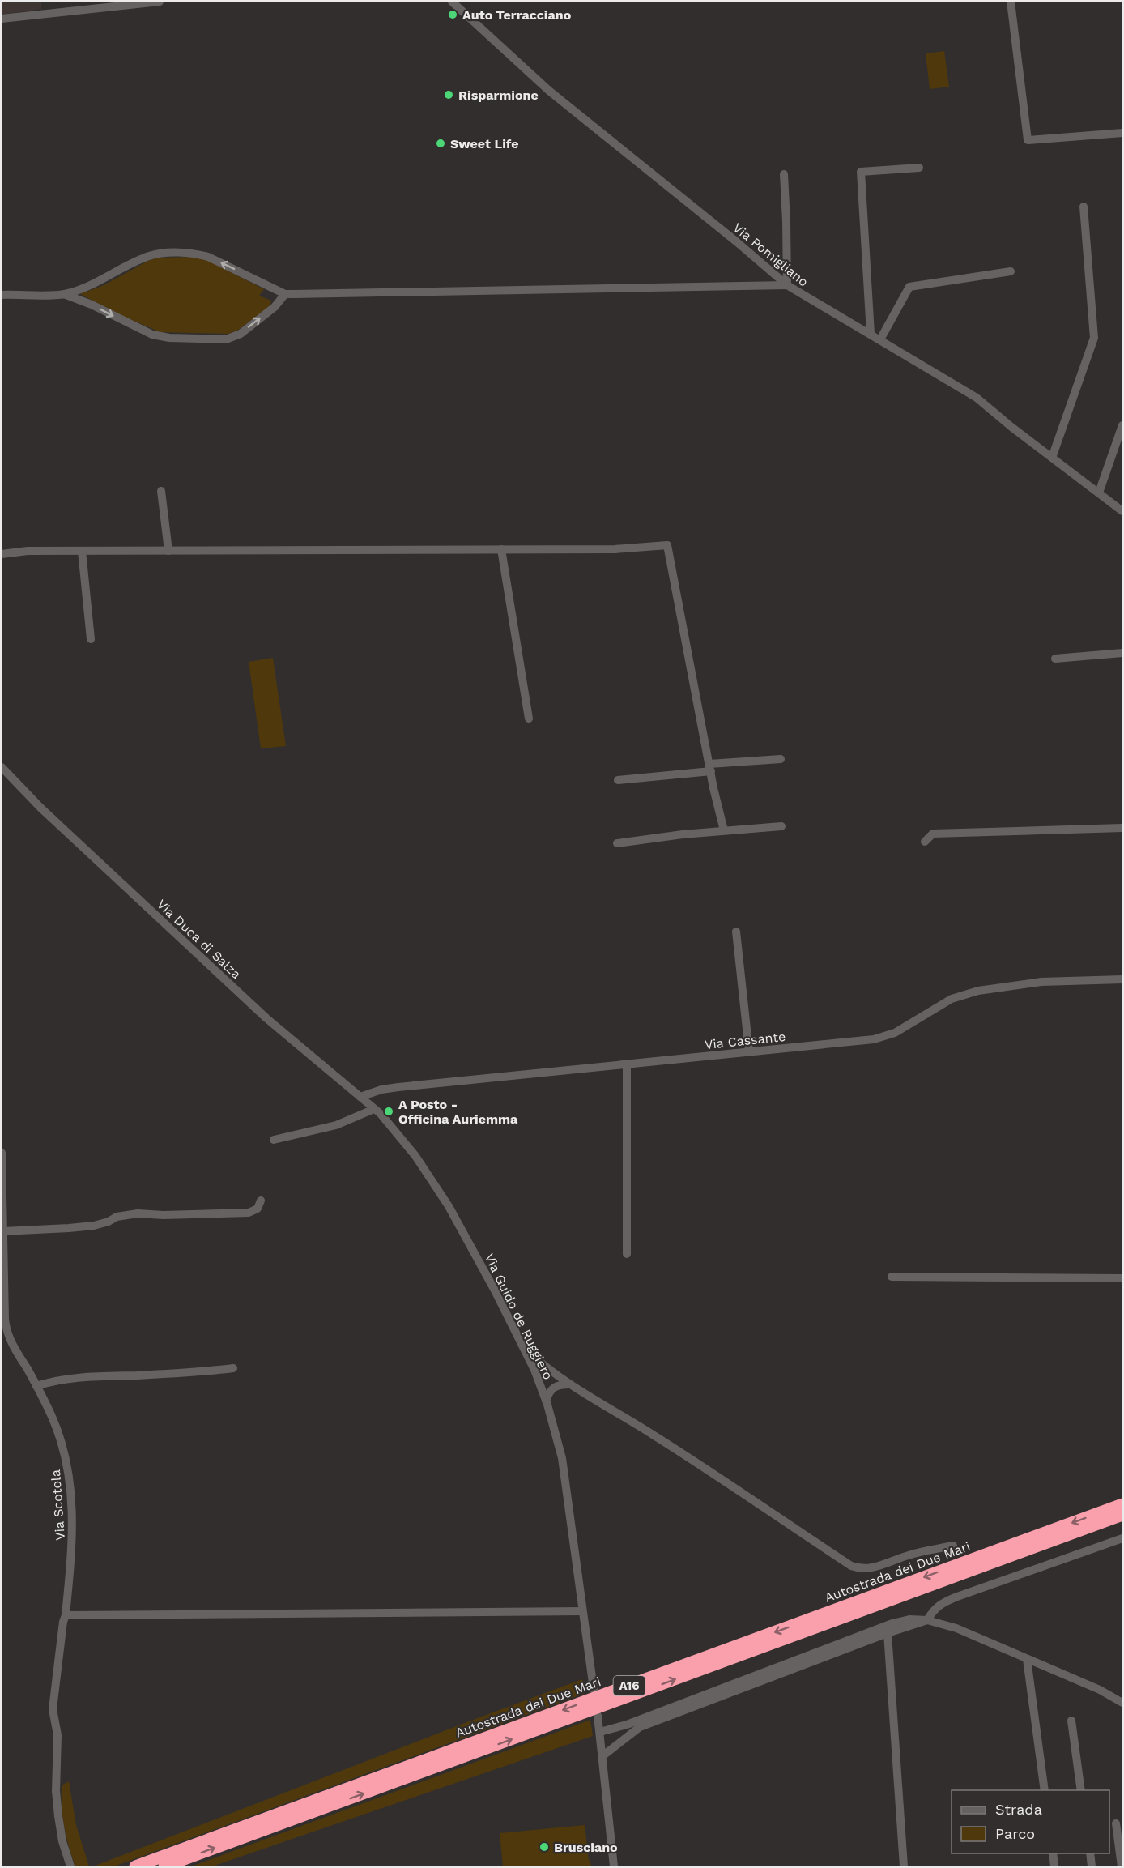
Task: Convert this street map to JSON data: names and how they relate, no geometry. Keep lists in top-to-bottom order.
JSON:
{
  "streets": {
    "highway": ["Autostrada dei Due Mari", "A16"],
    "street": [
      "Via Pomigliano",
      "Via Duca di Salza",
      "Via Cassante",
      "Via Guido de Ruggiero",
      "Via Scotola"
    ]
  },
  "crossings": [
    ["Via Duca di Salza", "Via Cassante"],
    ["Via Duca di Salza", "Via Guido de Ruggiero"]
  ],
  "places": [
    "Auto Terracciano",
    "Risparmione",
    "Sweet Life",
    "A Posto - Officina Auriemma",
    "Brusciano"
  ],
  "legend": ["Strada", "Parco"]
}
